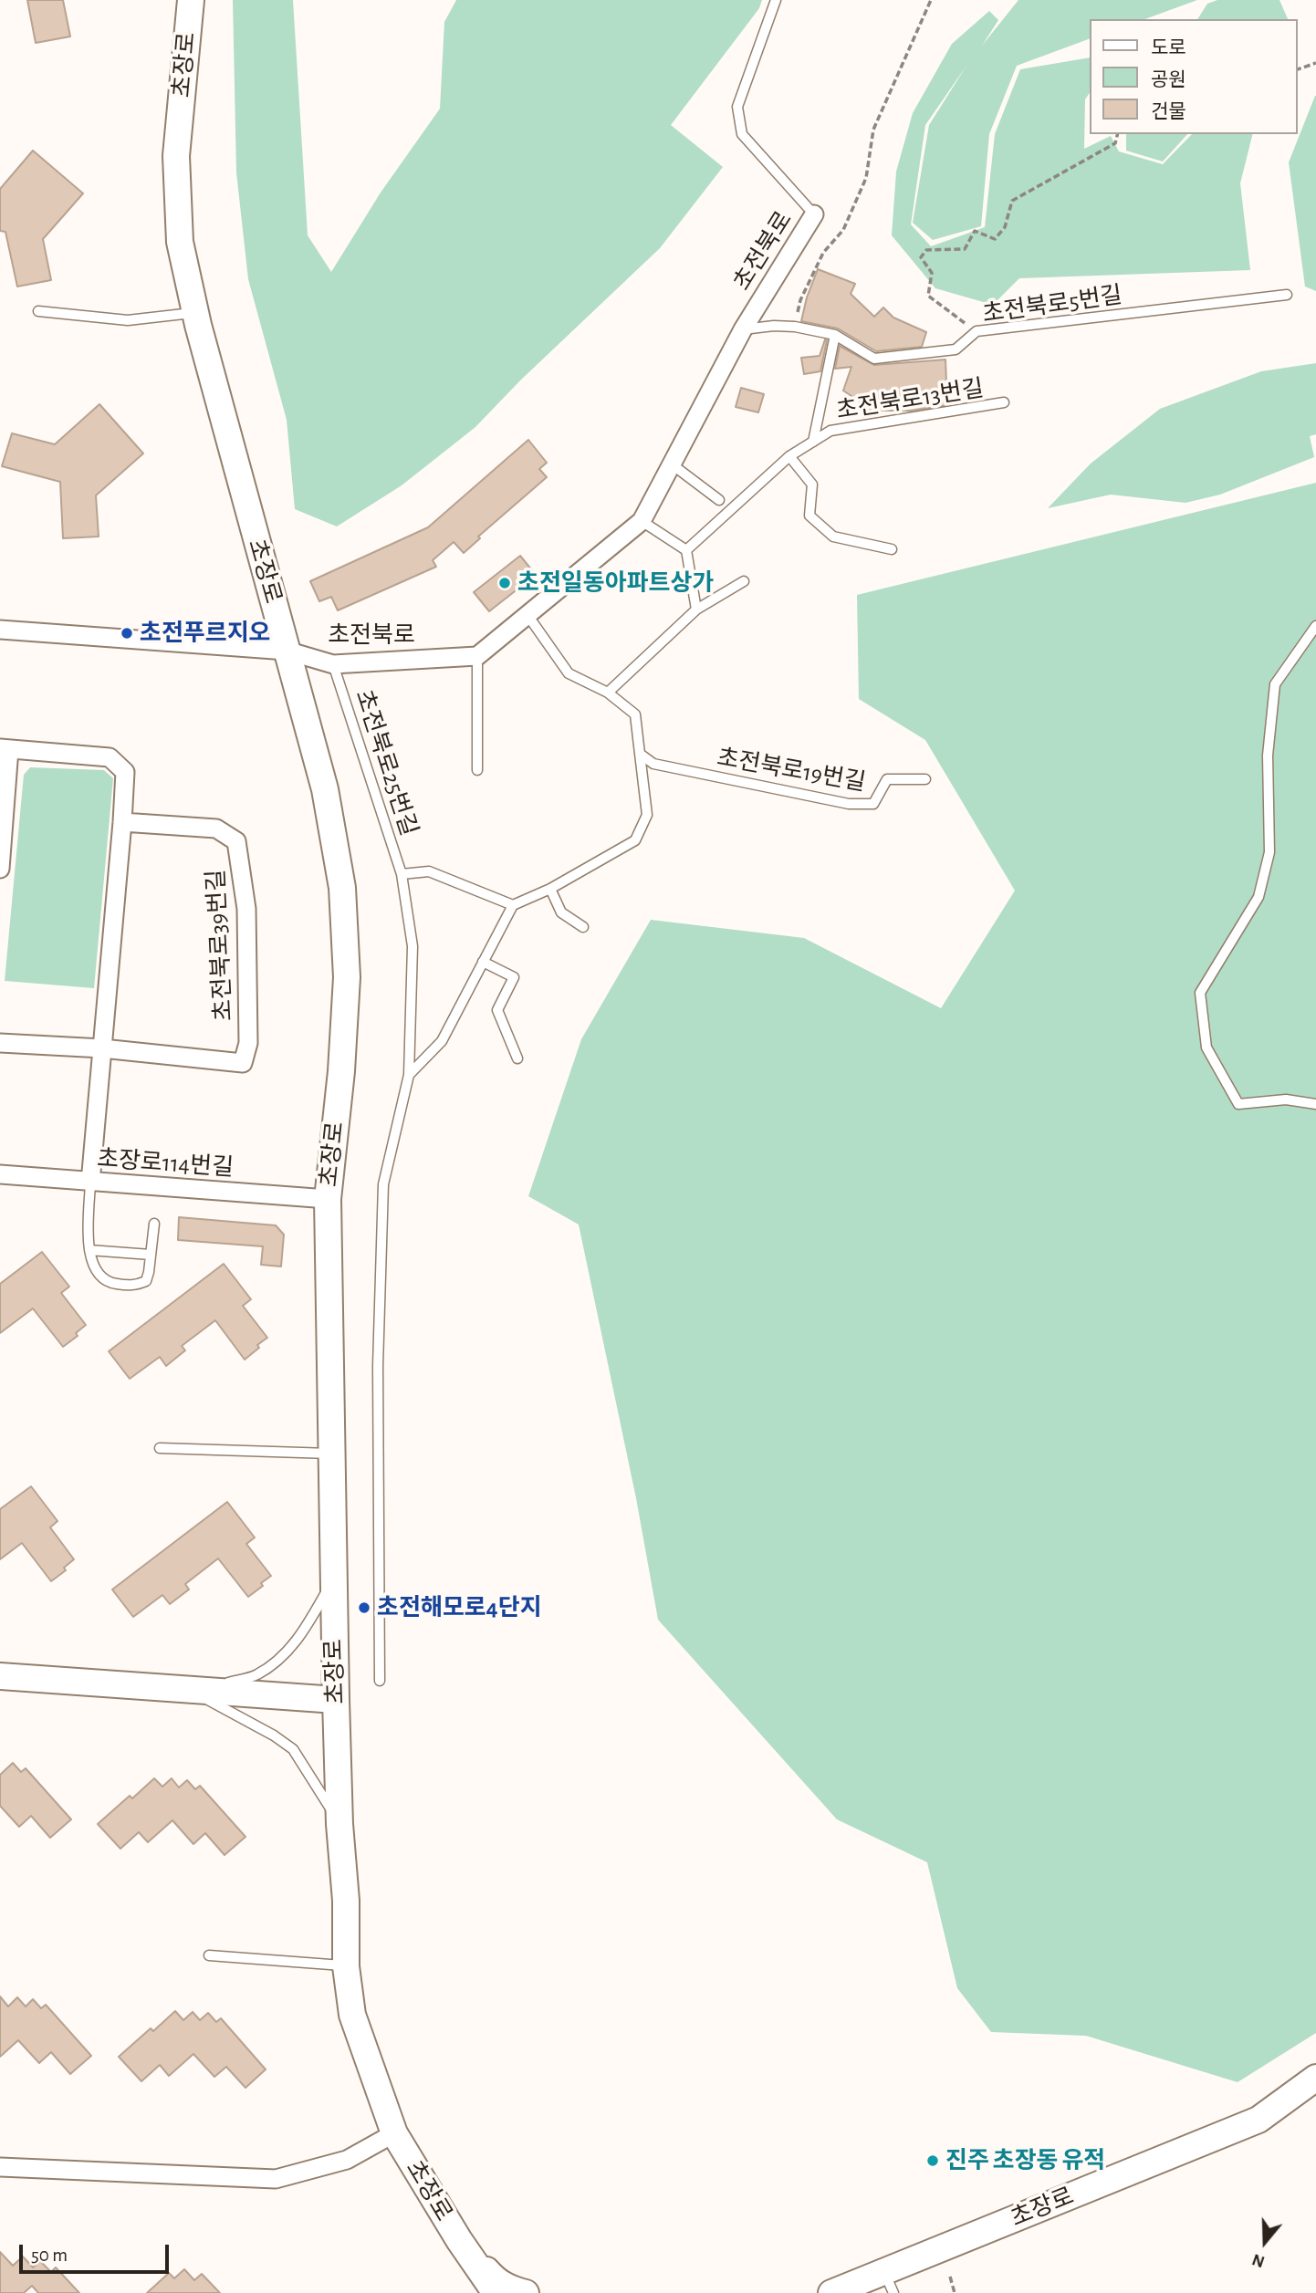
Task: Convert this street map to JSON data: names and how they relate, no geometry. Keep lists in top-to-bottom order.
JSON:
{
  "streets": {
    "street": [
      "초장로",
      "초전북로",
      "초전북로39번길",
      "초장로114번길"
    ],
    "lane": [
      "초전북로5번길",
      "초전북로13번길",
      "초전북로25번길",
      "초전북로19번길"
    ]
  },
  "crossings": [
    ["초장로", "초전북로"],
    ["초장로", "초장로114번길"],
    ["초전북로", "초전북로5번길"],
    ["초전북로", "초전북로25번길"]
  ],
  "places": [
    "초전일동아파트상가",
    "초전푸르지오",
    "초전해모로4단지",
    "진주 초장동 유적"
  ],
  "legend": ["도로", "공원", "건물"],
  "scale_bar": "50 m",
  "north": "bottom"
}
